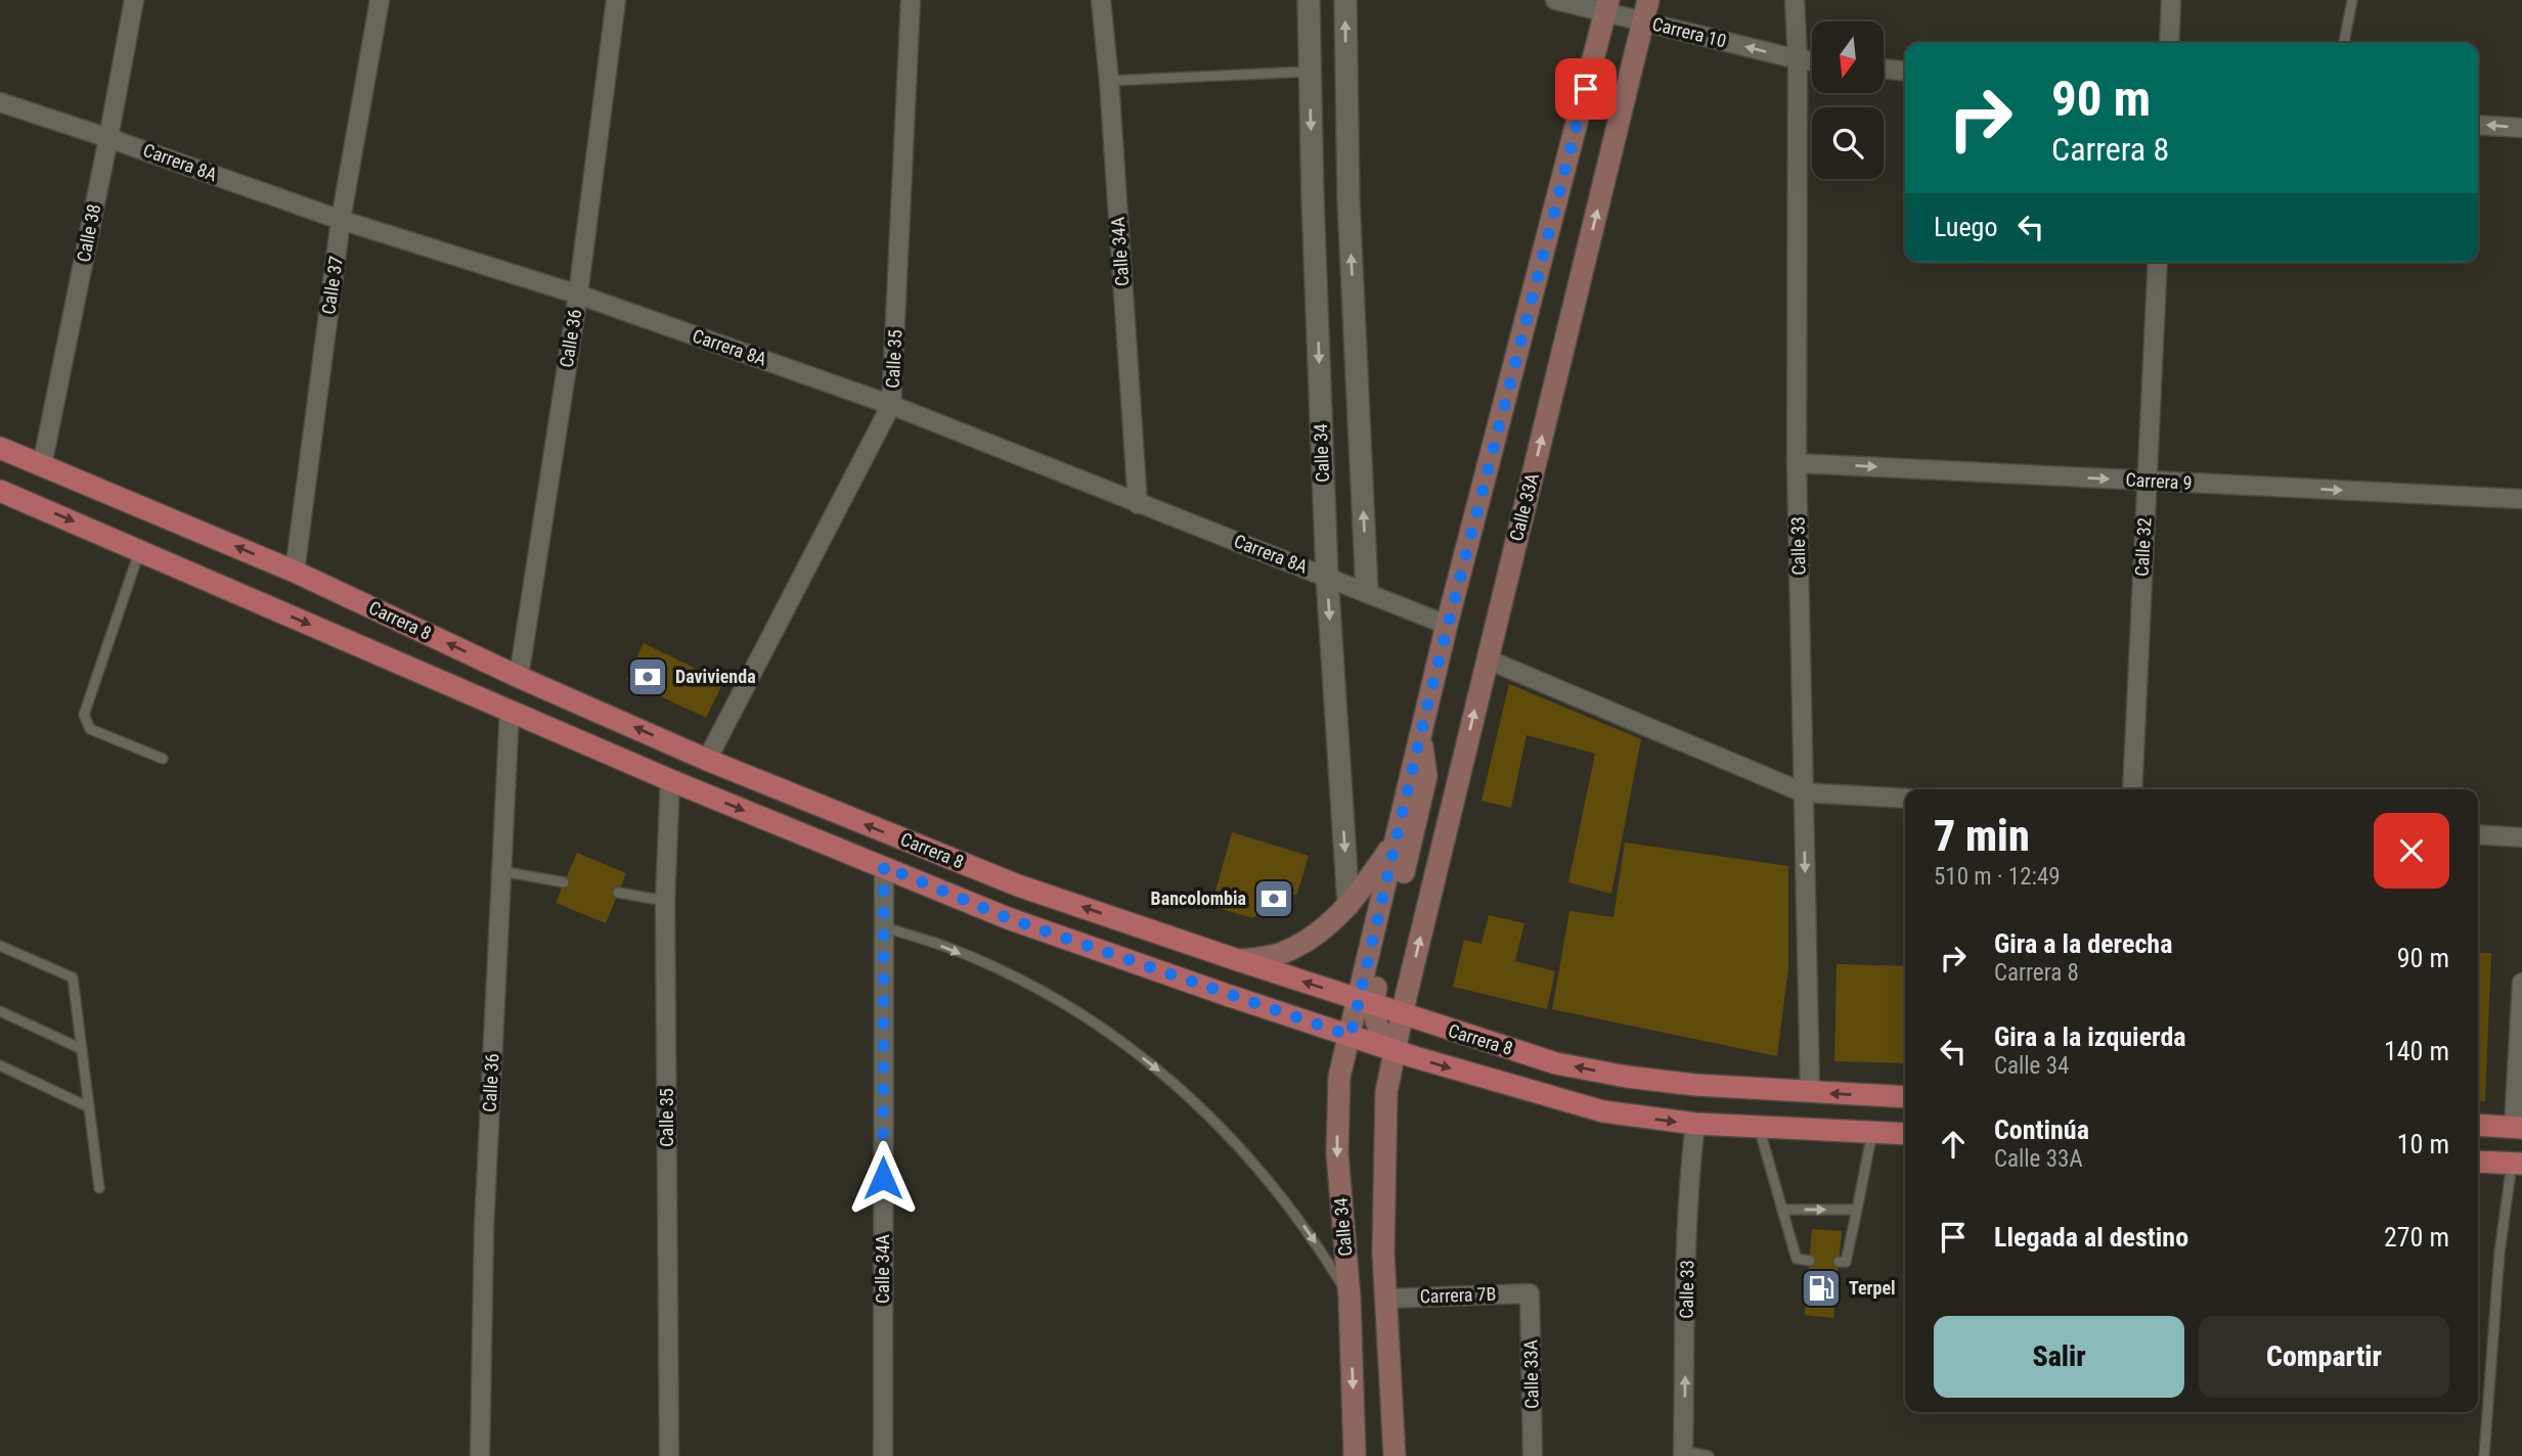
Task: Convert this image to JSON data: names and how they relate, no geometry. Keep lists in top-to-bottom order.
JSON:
{
  "streets": {
    "main road": ["Calle 34", "Calle 33A", "Carrera 8"],
    "street": [
      "Carrera 10",
      "Carrera 8A",
      "Calle 38",
      "Calle 34A",
      "Calle 37",
      "Calle 36",
      "Calle 35",
      "Carrera 9",
      "Calle 33",
      "Calle 32",
      "Carrera 7B"
    ]
  },
  "crossings": [
    ["Carrera 10", "Calle 33A"],
    ["Carrera 10", "Calle 33"],
    ["Carrera 8A", "Calle 38"],
    ["Carrera 8A", "Calle 34A"],
    ["Carrera 8A", "Calle 37"],
    ["Carrera 8A", "Calle 36"],
    ["Carrera 8A", "Calle 35"],
    ["Carrera 8A", "Calle 34"],
    ["Calle 38", "Carrera 8"],
    ["Calle 34A", "Carrera 8"],
    ["Calle 37", "Carrera 8"],
    ["Calle 36", "Carrera 8"],
    ["Calle 35", "Carrera 8"],
    ["Calle 34", "Calle 33A"],
    ["Calle 34", "Carrera 8"],
    ["Calle 34", "Carrera 7B"],
    ["Carrera 9", "Calle 33"],
    ["Carrera 9", "Calle 32"],
    ["Calle 33A", "Carrera 8"],
    ["Calle 33A", "Carrera 7B"],
    ["Calle 33", "Carrera 8"]
  ],
  "one_way": ["Carrera 10", "Carrera 9"],
  "places": {
    "bank": ["Davivienda", "Bancolombia"],
    "fuel station": ["Terpel"]
  },
  "north": "bottom",
  "page": {
    "turn": ["90 m", "Carrera 8"],
    "then": "Luego",
    "heading": ["7 min", "510 m · 12:49"],
    "list": [
      {
        "name": "Gira a la derecha",
        "note": "Carrera 8",
        "value": "90 m"
      },
      {
        "name": "Gira a la izquierda",
        "note": "Calle 34",
        "value": "140 m"
      },
      {
        "name": "Continúa",
        "note": "Calle 33A",
        "value": "10 m"
      },
      {
        "name": "Llegada al destino",
        "value": "270 m"
      }
    ],
    "buttons": ["Salir", "Compartir"]
  }
}
